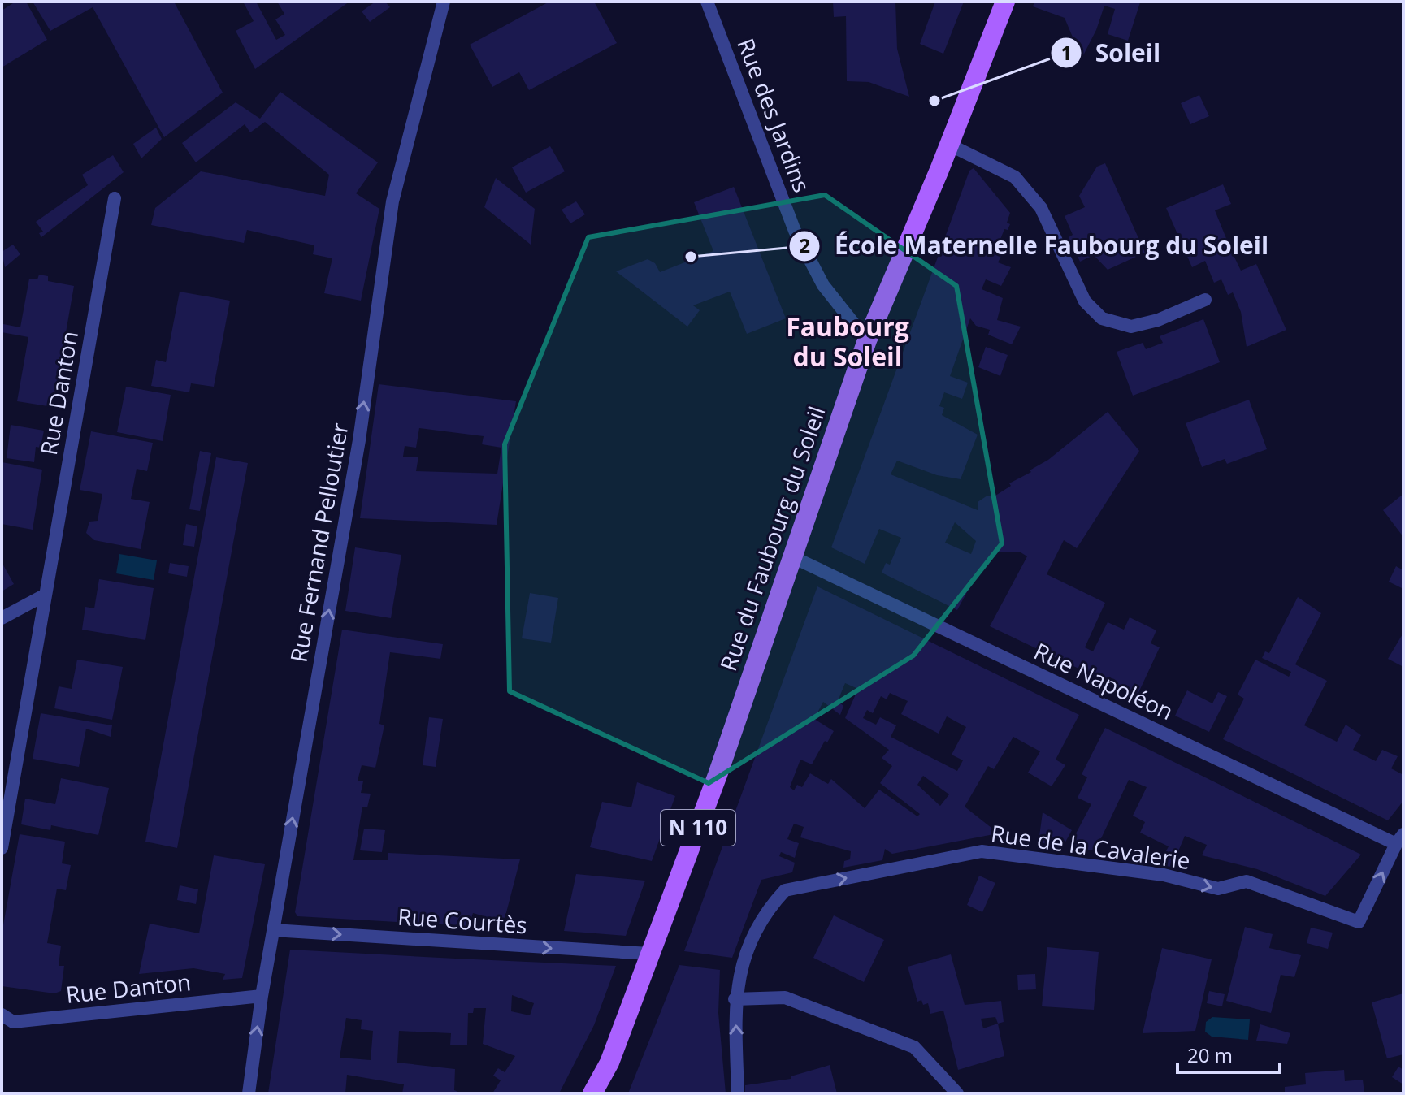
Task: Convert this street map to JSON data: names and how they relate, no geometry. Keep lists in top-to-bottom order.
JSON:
{
  "streets": {
    "main road": ["Rue du Faubourg du Soleil", "N 110"],
    "street": [
      "Rue des Jardins",
      "Rue Danton",
      "Rue Fernand Pelloutier",
      "Rue Napoléon",
      "Rue de la Cavalerie",
      "Rue Courtès"
    ]
  },
  "crossings": [
    ["Rue des Jardins", "Rue du Faubourg du Soleil"],
    ["Rue Danton", "Rue Fernand Pelloutier"],
    ["Rue du Faubourg du Soleil", "Rue Napoléon"],
    ["Rue du Faubourg du Soleil", "Rue Courtès"],
    ["Rue Fernand Pelloutier", "Rue Courtès"],
    ["Rue Napoléon", "Rue de la Cavalerie"]
  ],
  "one_way": ["Rue Fernand Pelloutier", "Rue Courtès"],
  "districts": ["Faubourg du Soleil"],
  "places": ["Soleil", "École Maternelle Faubourg du Soleil"],
  "scale_bar": "20 m"
}
